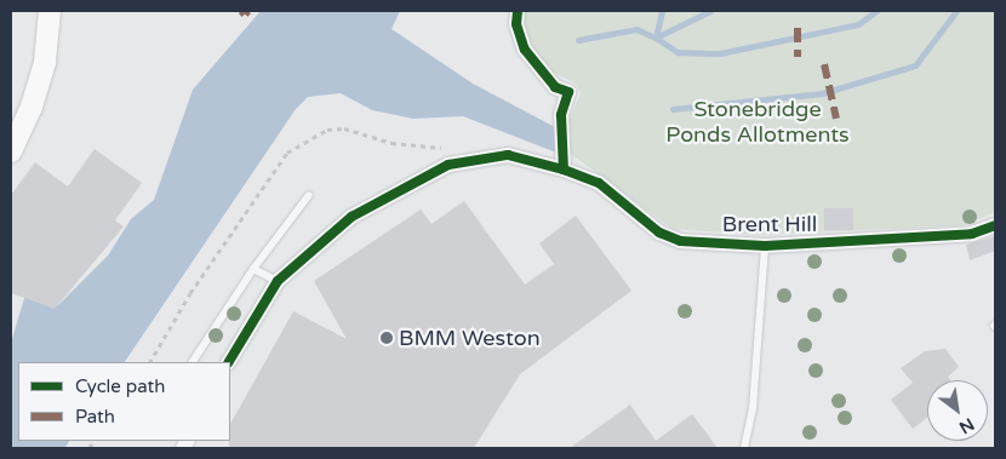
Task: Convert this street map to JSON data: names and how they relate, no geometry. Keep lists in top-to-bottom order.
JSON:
{
  "streets": {
    "street": ["Brent Hill"]
  },
  "parks": ["Stonebridge Ponds Allotments"],
  "places": ["BMM Weston"],
  "legend": ["Cycle path", "Path"],
  "north": "bottom right"
}
